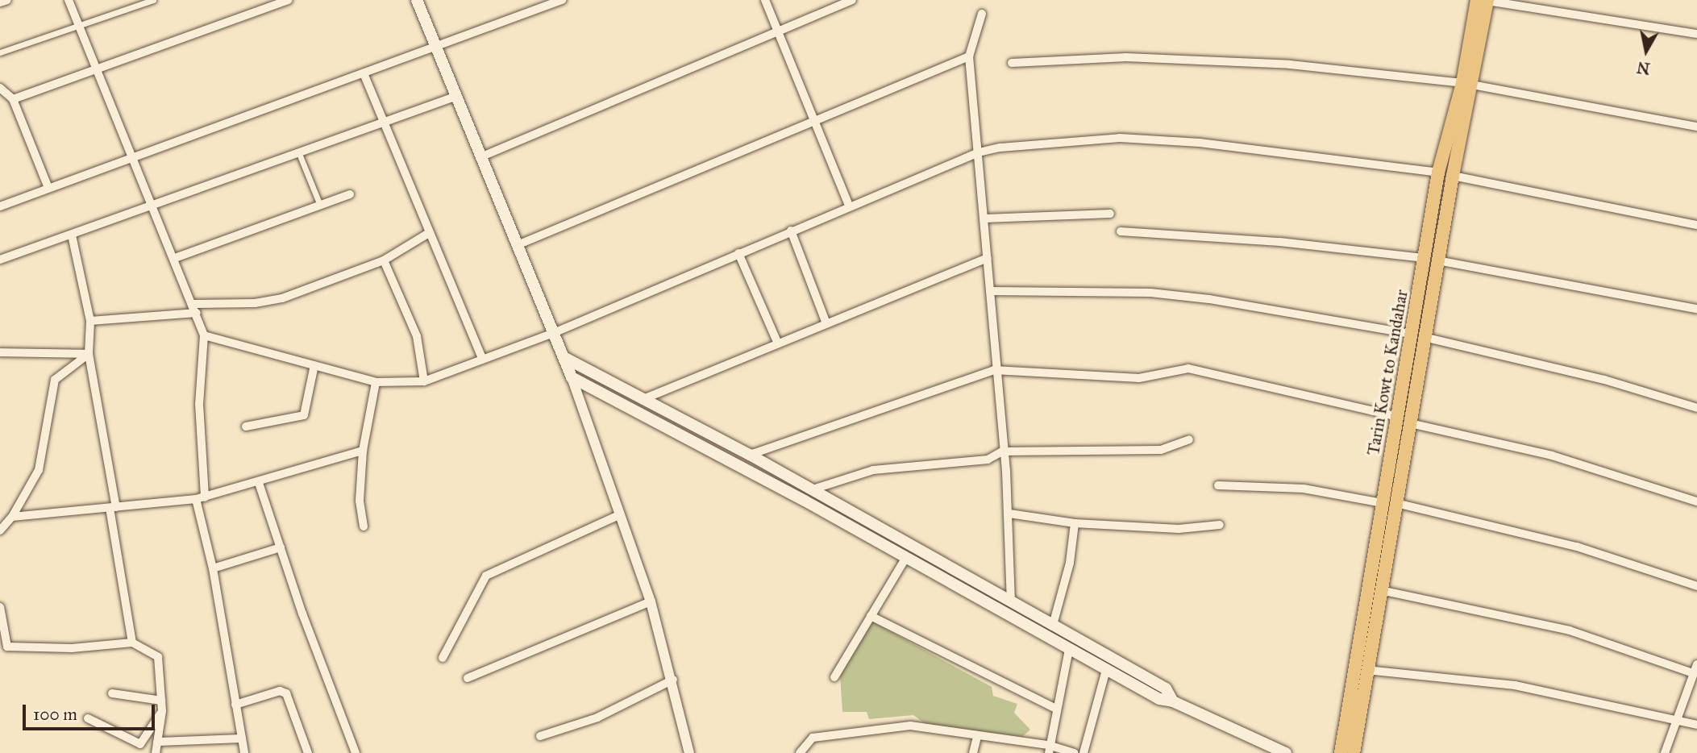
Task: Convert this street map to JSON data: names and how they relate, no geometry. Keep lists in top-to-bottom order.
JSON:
{
  "streets": {
    "main road": ["Tarin Kowt to Kandahar"]
  },
  "scale_bar": "100 m",
  "north": "bottom"
}
